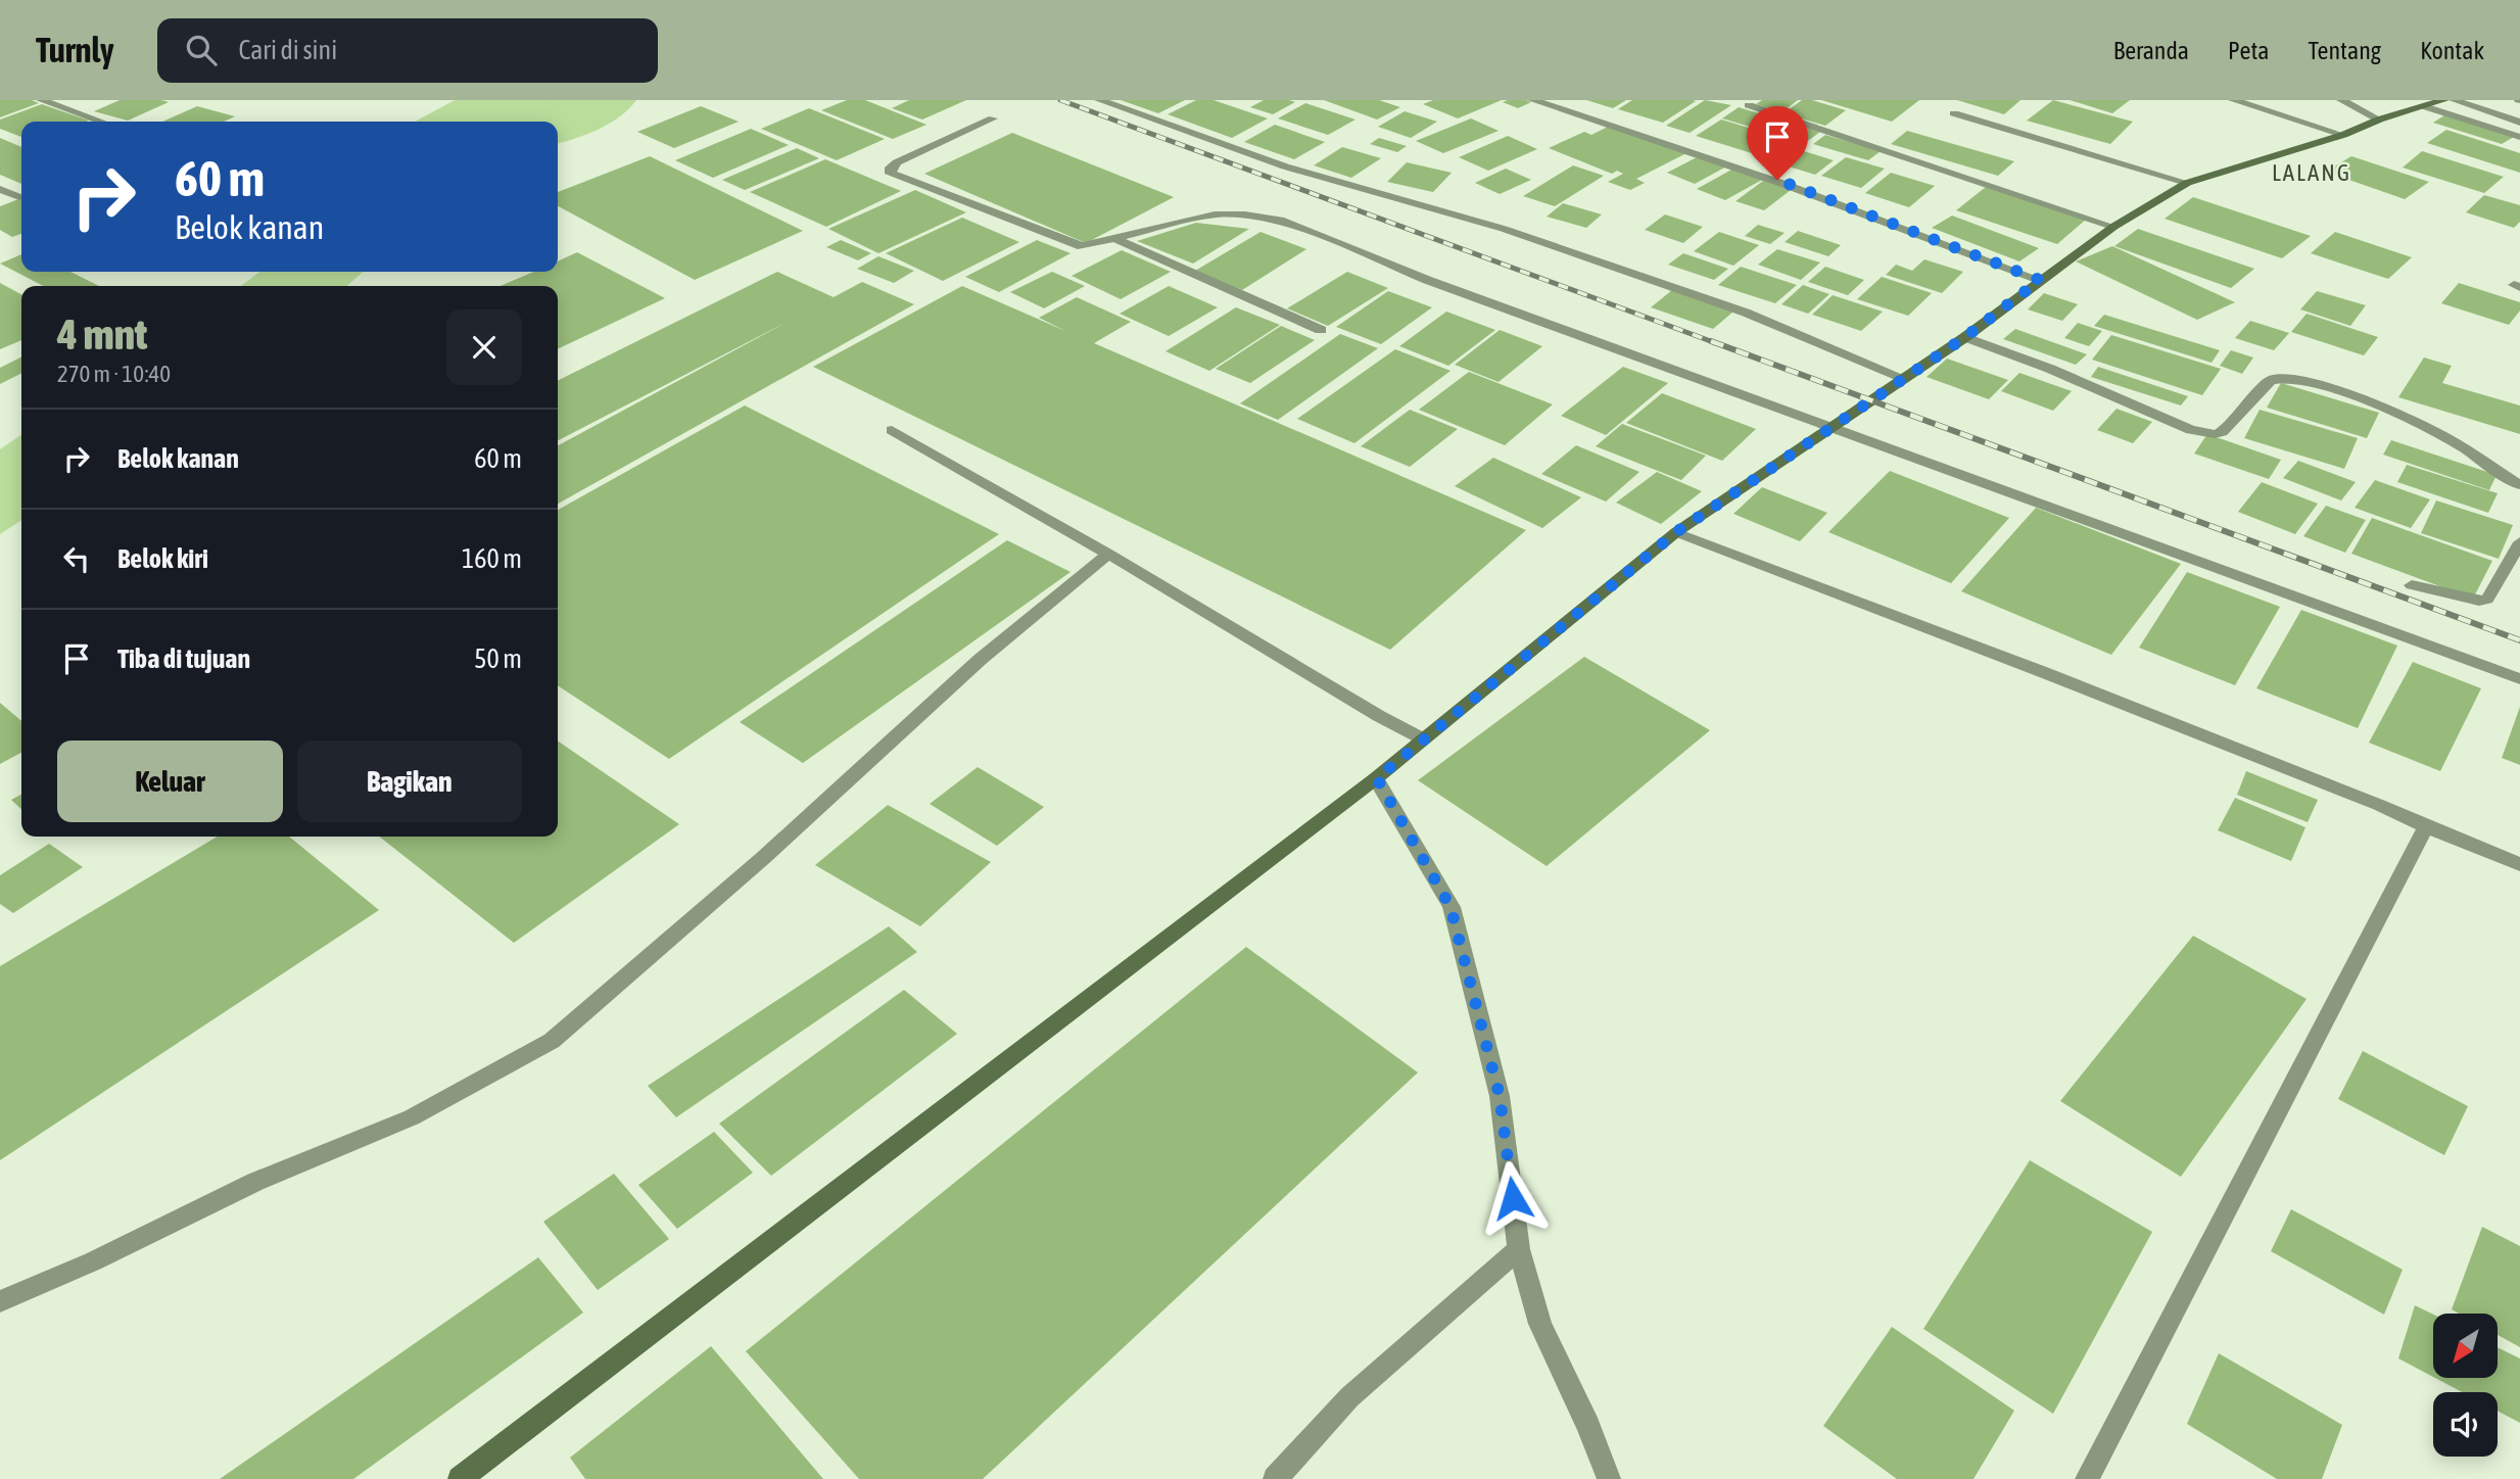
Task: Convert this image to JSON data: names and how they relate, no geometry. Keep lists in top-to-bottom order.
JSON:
{
  "districts": ["LALANG"],
  "north": "bottom left",
  "page": {
    "header": "Turnly",
    "search": "Cari di sini",
    "nav": [
      "Beranda",
      "Peta",
      "Tentang",
      "Kontak"
    ],
    "turn": ["60 m", "Belok kanan"],
    "heading": ["4 mnt", "270 m · 10:40"],
    "list": [
      {
        "name": "Belok kanan",
        "value": "60 m"
      },
      {
        "name": "Belok kiri",
        "value": "160 m"
      },
      {
        "name": "Tiba di tujuan",
        "value": "50 m"
      }
    ],
    "buttons": ["Keluar", "Bagikan"]
  }
}
